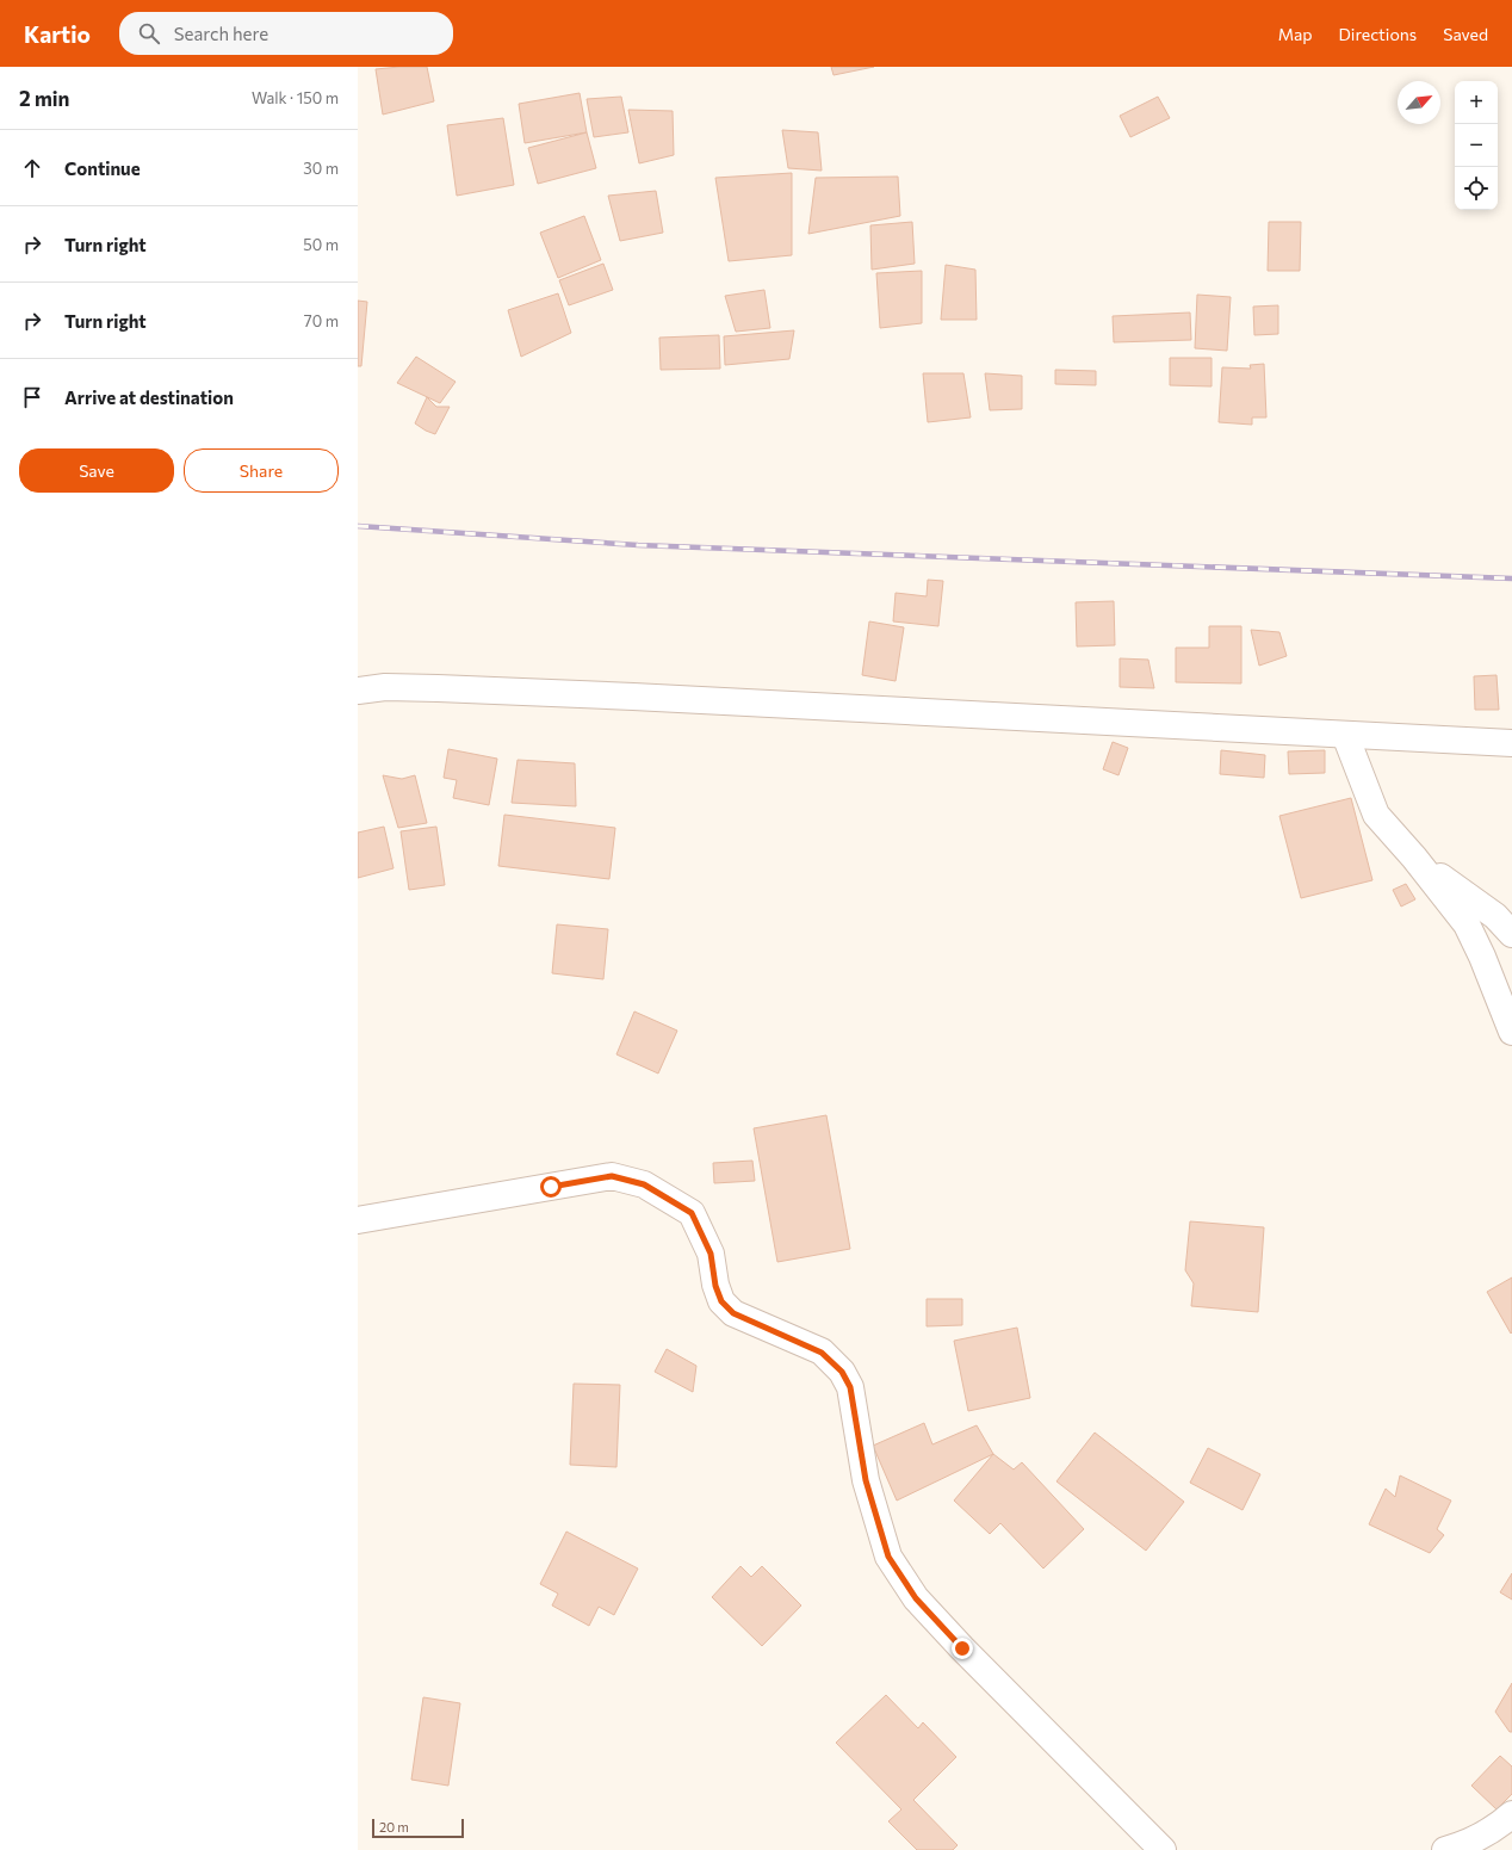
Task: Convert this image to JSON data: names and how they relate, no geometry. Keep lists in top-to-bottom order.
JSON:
{
  "scale_bar": "20 m",
  "north": "top right",
  "page": {
    "header": "Kartio",
    "search": "Search here",
    "nav": ["Map", "Directions", "Saved"],
    "heading": ["2 min", "Walk · 150 m"],
    "map_buttons": ["+", "−"],
    "list": [
      ["Continue", "30 m"],
      ["Turn right", "50 m"],
      ["Turn right", "70 m"],
      "Arrive at destination"
    ],
    "buttons": ["Save", "Share"],
    "scale": "20 m"
  }
}
